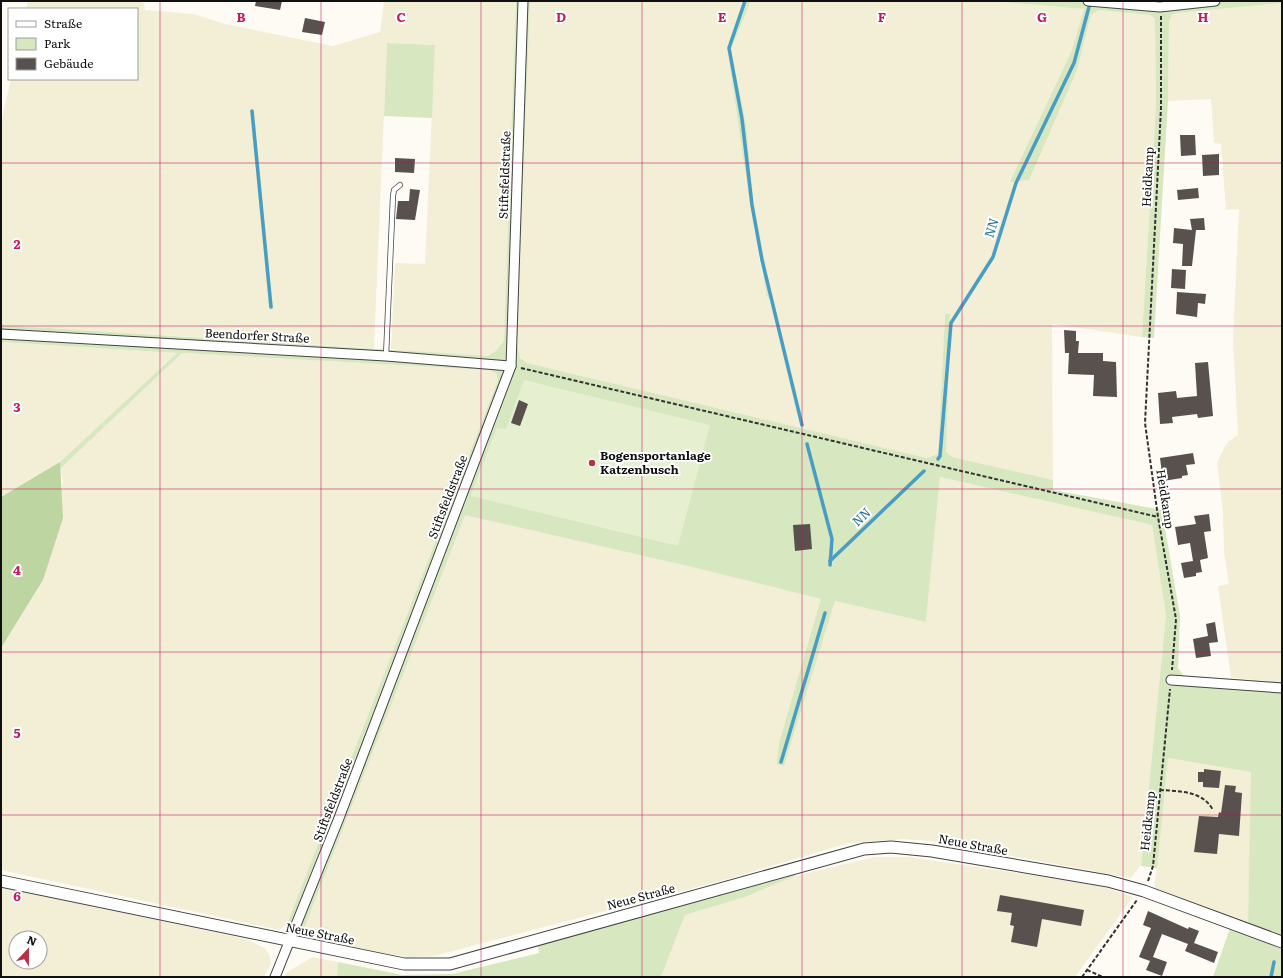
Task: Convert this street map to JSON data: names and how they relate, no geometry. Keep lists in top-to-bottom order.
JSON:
{
  "streets": {
    "street": ["Stiftsfeldstraße", "Beendorfer Straße", "Neue Straße"],
    "path": ["Heidkamp"]
  },
  "crossings": [
    ["Stiftsfeldstraße", "Beendorfer Straße"],
    ["Stiftsfeldstraße", "Neue Straße"],
    ["Heidkamp", "Neue Straße"]
  ],
  "water": ["NN"],
  "places": ["Bogensportanlage Katzenbusch"],
  "legend": ["Straße", "Park", "Gebäude"],
  "north": "top",
  "grid": {
    "columns": [
      "B",
      "C",
      "D",
      "E",
      "F",
      "G",
      "H"
    ],
    "rows": [
      "2",
      "3",
      "4",
      "5",
      "6"
    ]
  }
}
